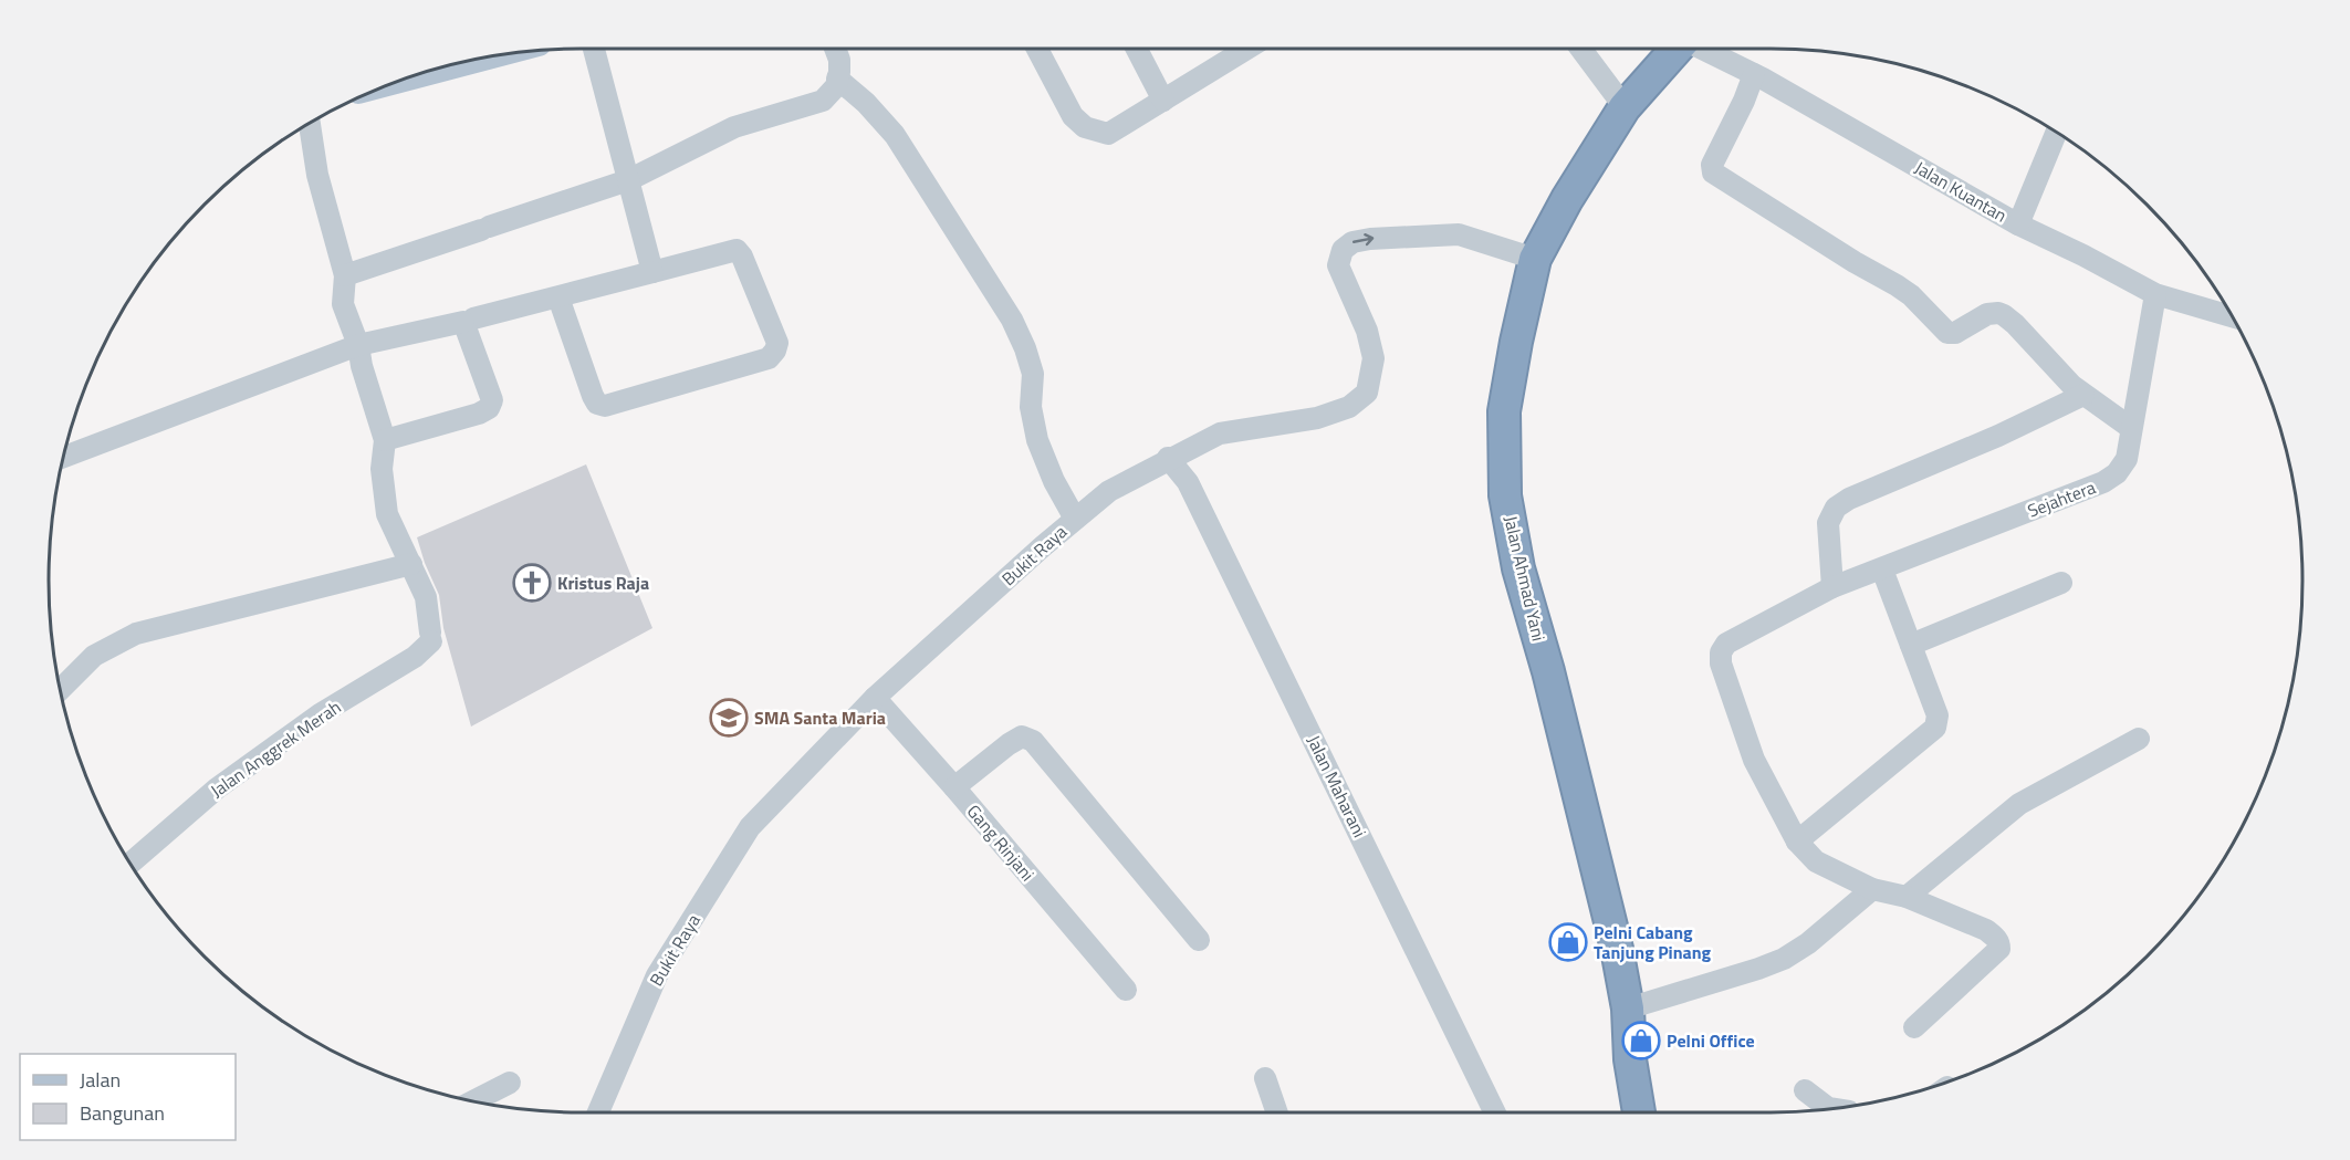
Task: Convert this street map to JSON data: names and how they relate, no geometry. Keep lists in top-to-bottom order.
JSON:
{
  "streets": {
    "highway": ["Jalan Ahmad Yani"],
    "street": [
      "Jalan Kuantan",
      "Sejahtera",
      "Bukit Raya",
      "Jalan Anggrek Merah",
      "Jalan Maharani",
      "Gang Rinjani"
    ]
  },
  "crossings": [
    ["Jalan Kuantan", "Sejahtera"],
    ["Bukit Raya", "Jalan Ahmad Yani"],
    ["Bukit Raya", "Jalan Maharani"],
    ["Bukit Raya", "Gang Rinjani"]
  ],
  "places": {
    "church": ["Kristus Raja"],
    "school or university": ["SMA Santa Maria"],
    "shop": ["Pelni Cabang Tanjung Pinang", "Pelni Office"]
  },
  "legend": ["Jalan", "Bangunan"]
}
